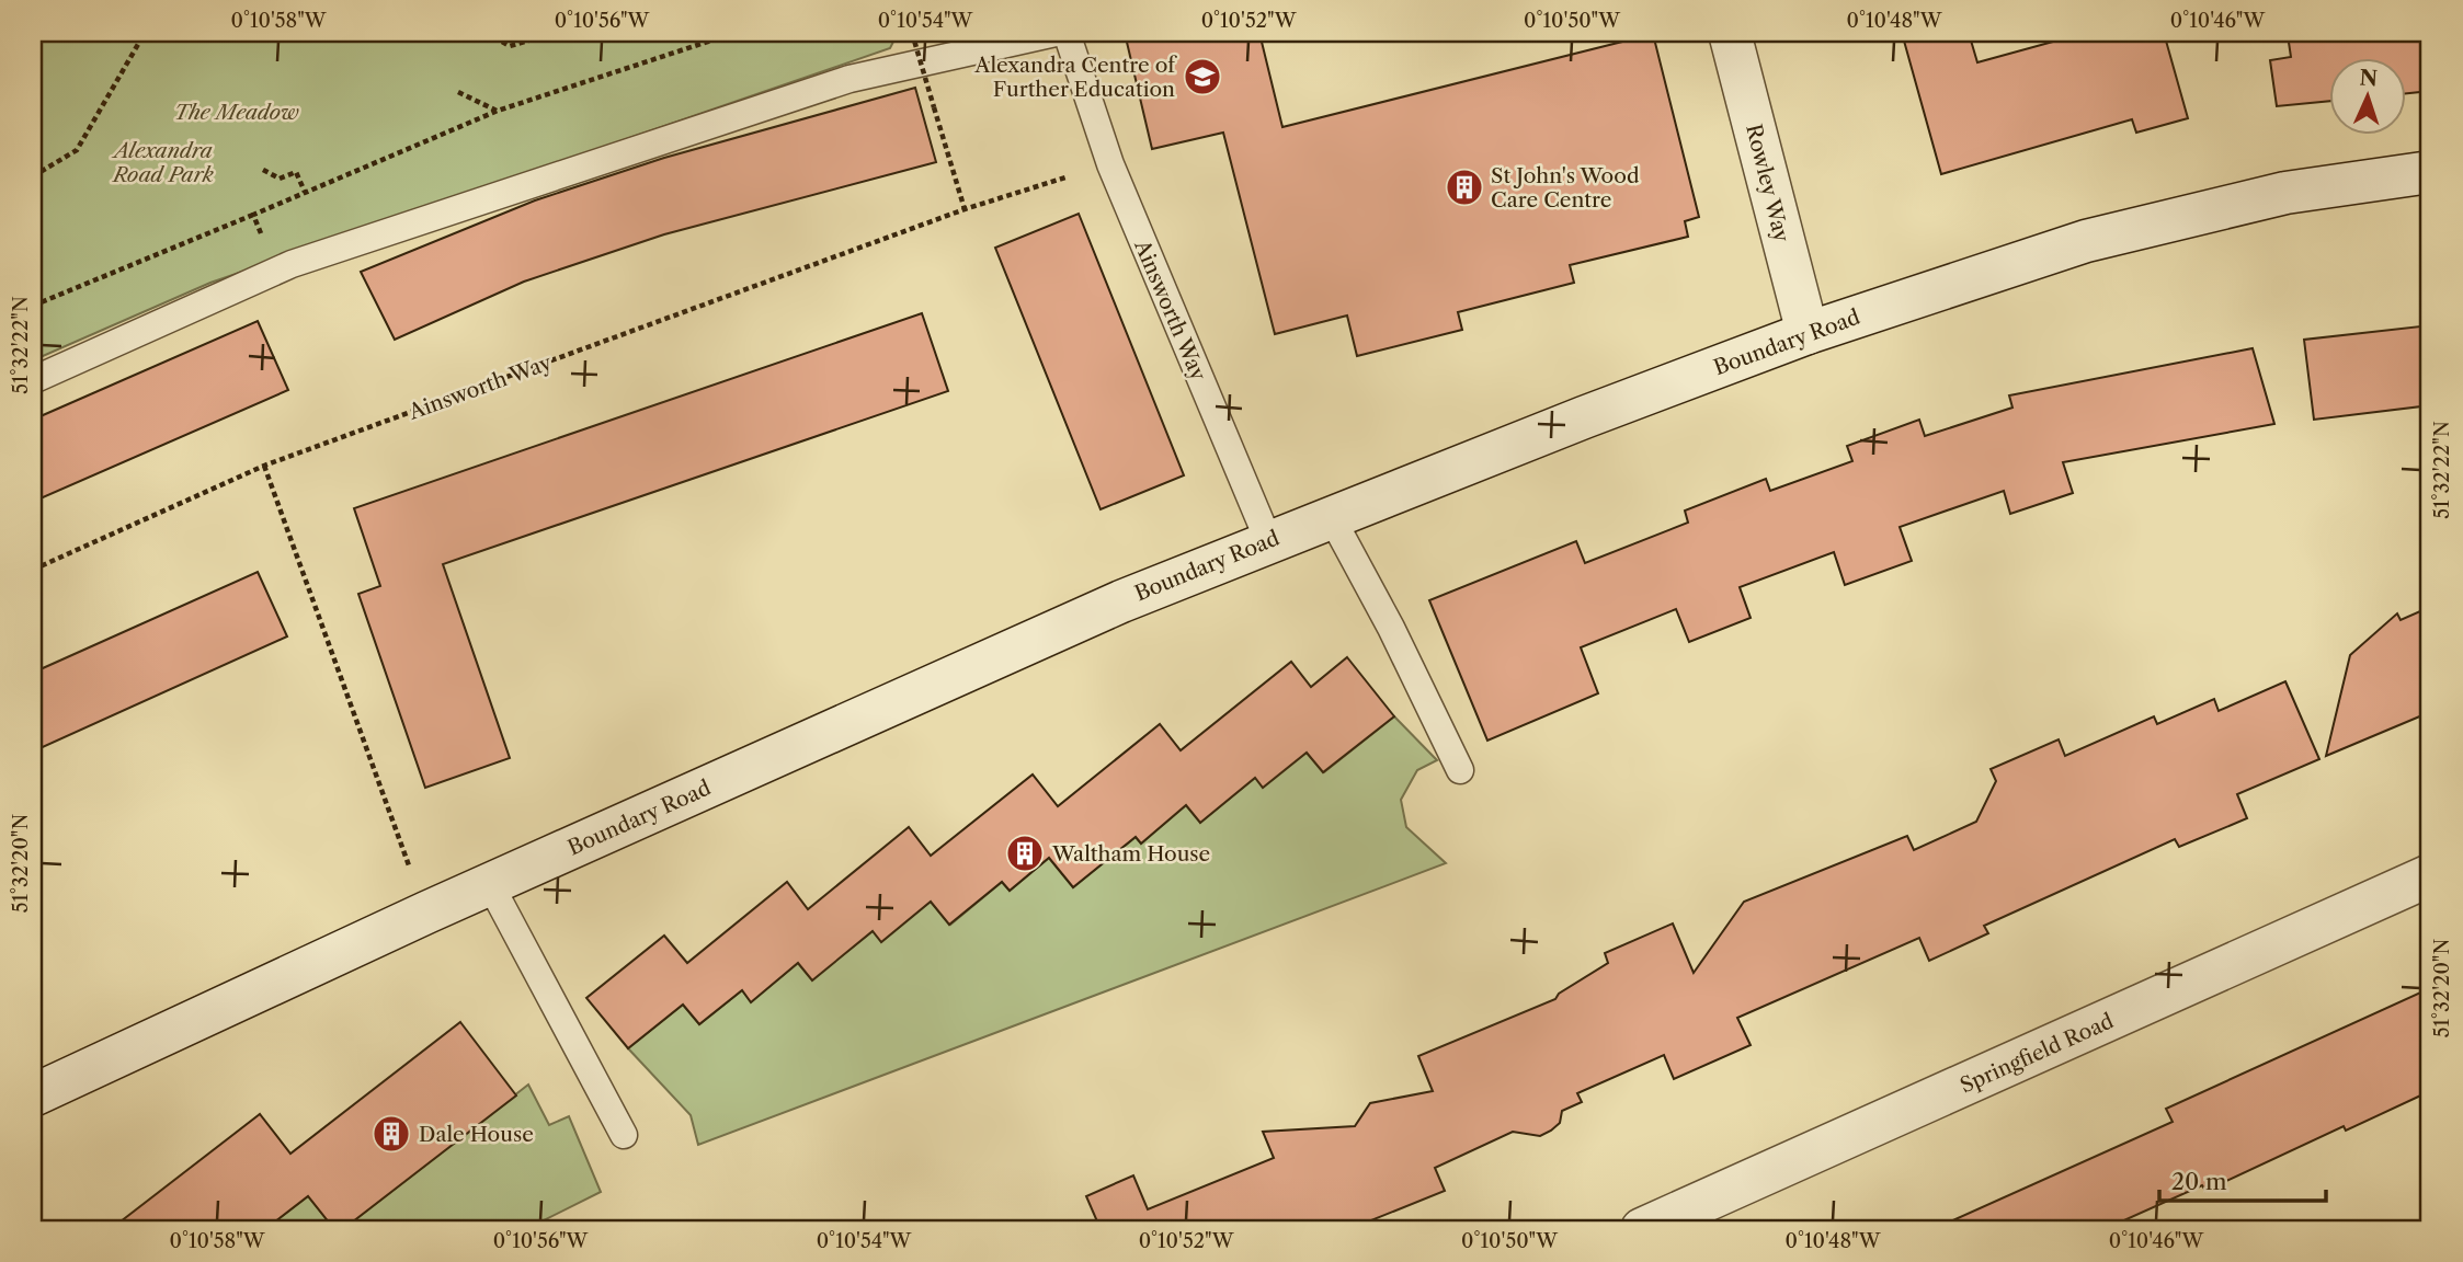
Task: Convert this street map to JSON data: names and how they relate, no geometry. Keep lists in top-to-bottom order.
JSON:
{
  "streets": {
    "street": ["Rowley Way", "Boundary Road", "Springfield Road"],
    "lane": ["Ainsworth Way"]
  },
  "crossings": [
    ["Rowley Way", "Boundary Road"],
    ["Ainsworth Way", "Boundary Road"]
  ],
  "parks": ["The Meadow", "Alexandra Road Park"],
  "places": {
    "school or university": ["Alexandra Centre of Further Education"],
    "building": ["St John's Wood Care Centre", "Waltham House", "Dale House"]
  },
  "scale_bar": "20 m",
  "north": "top",
  "coordinates": [
    "0°10'58\"W",
    "0°10'56\"W",
    "0°10'54\"W",
    "0°10'52\"W",
    "0°10'50\"W",
    "0°10'48\"W",
    "0°10'46\"W",
    "51°32'22\"N",
    "51°32'20\"N"
  ]
}
